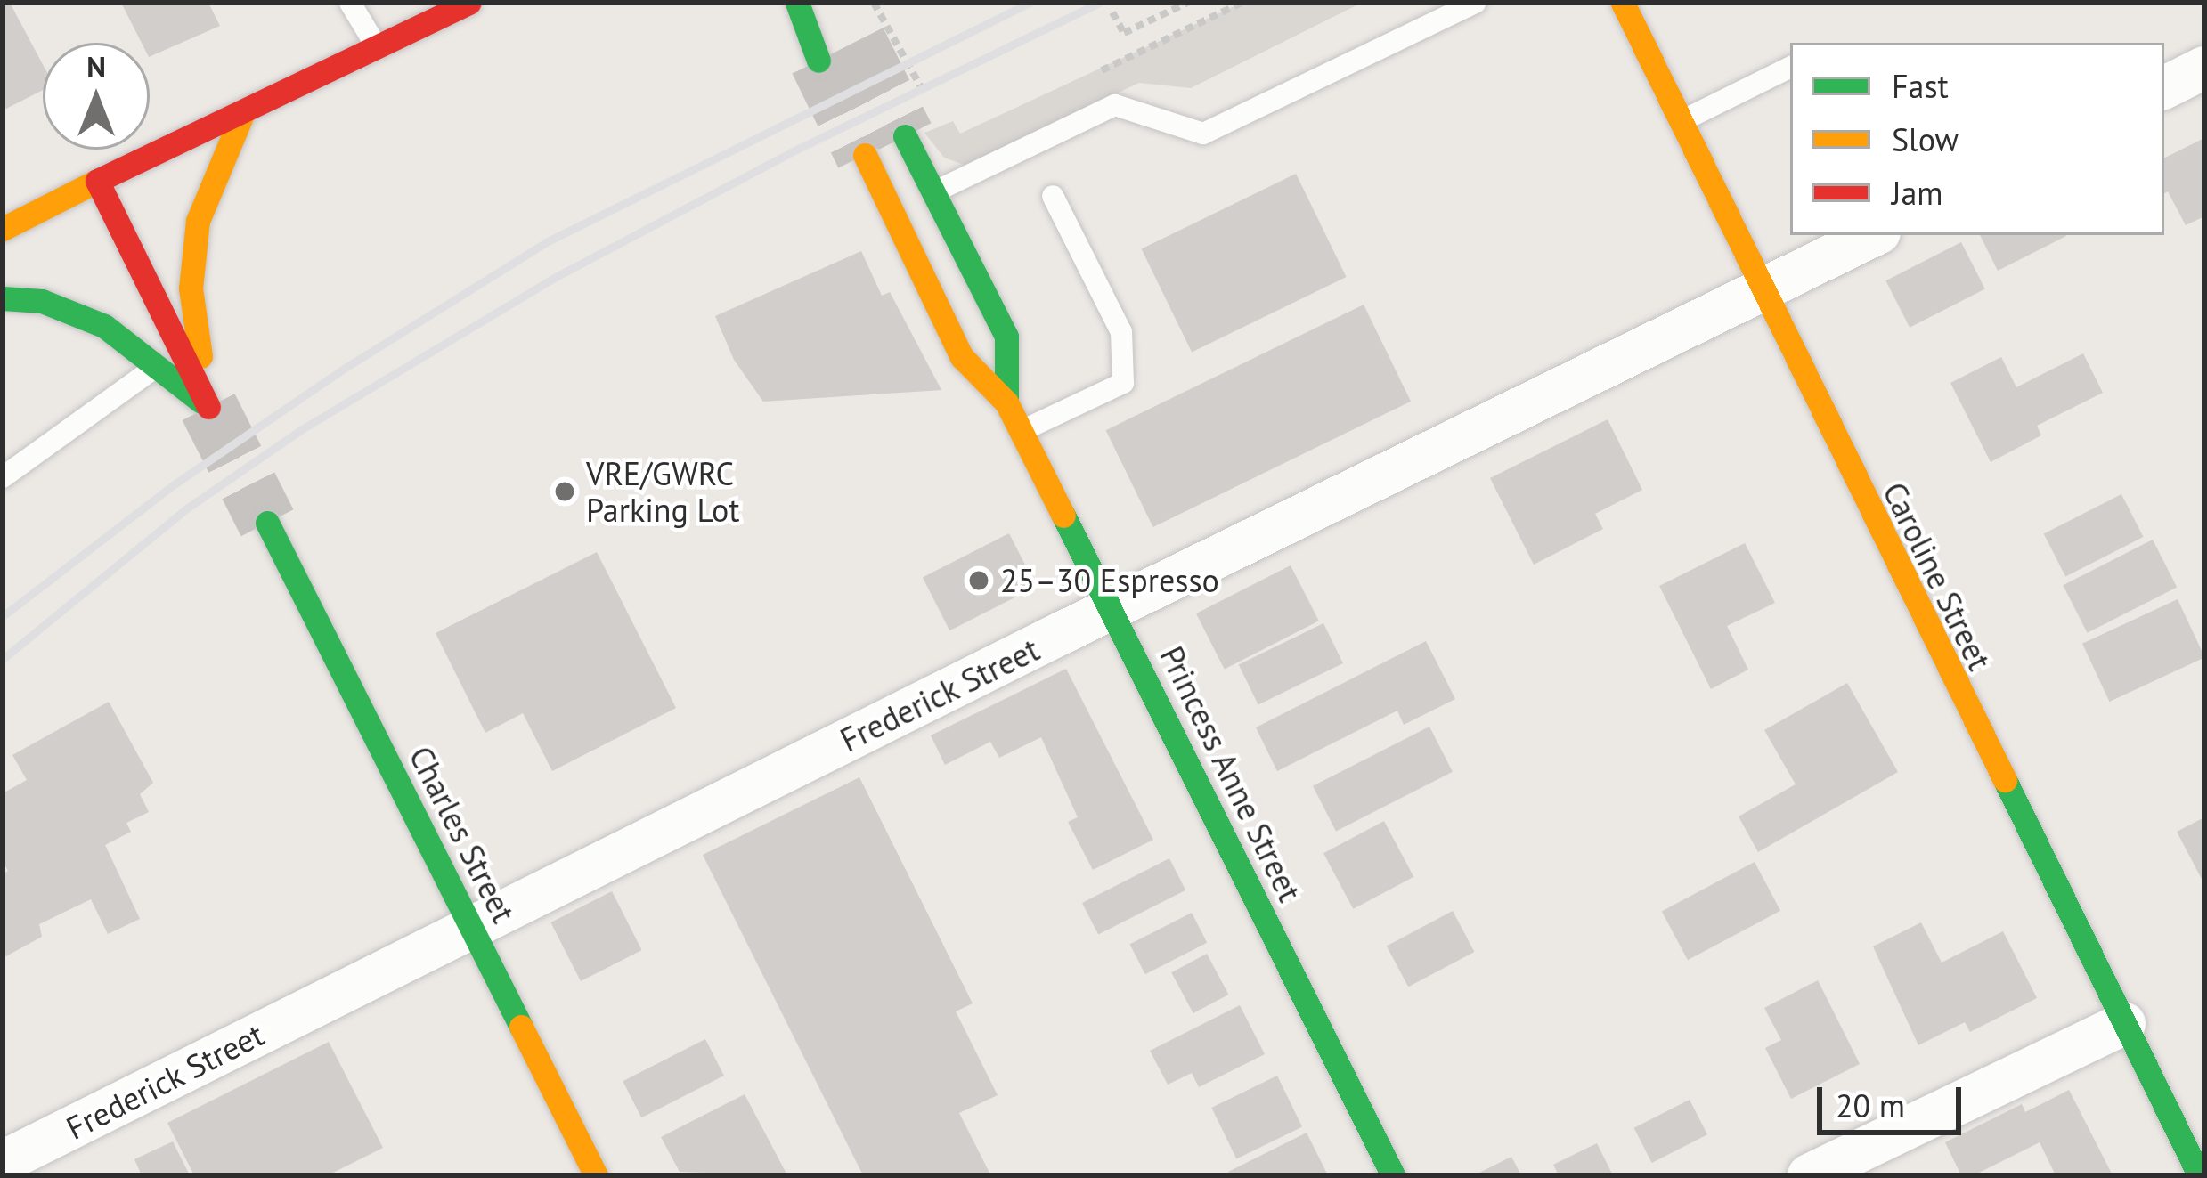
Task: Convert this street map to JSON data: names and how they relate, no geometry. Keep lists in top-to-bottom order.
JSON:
{
  "streets": {
    "street": [
      "Caroline Street",
      "Frederick Street",
      "Princess Anne Street",
      "Charles Street"
    ]
  },
  "crossings": [
    ["Caroline Street", "Frederick Street"],
    ["Frederick Street", "Princess Anne Street"],
    ["Frederick Street", "Charles Street"]
  ],
  "places": ["VRE/GWRC Parking Lot", "25–30 Espresso"],
  "legend": ["Fast", "Slow", "Jam"],
  "scale_bar": "20 m",
  "north": "top"
}
